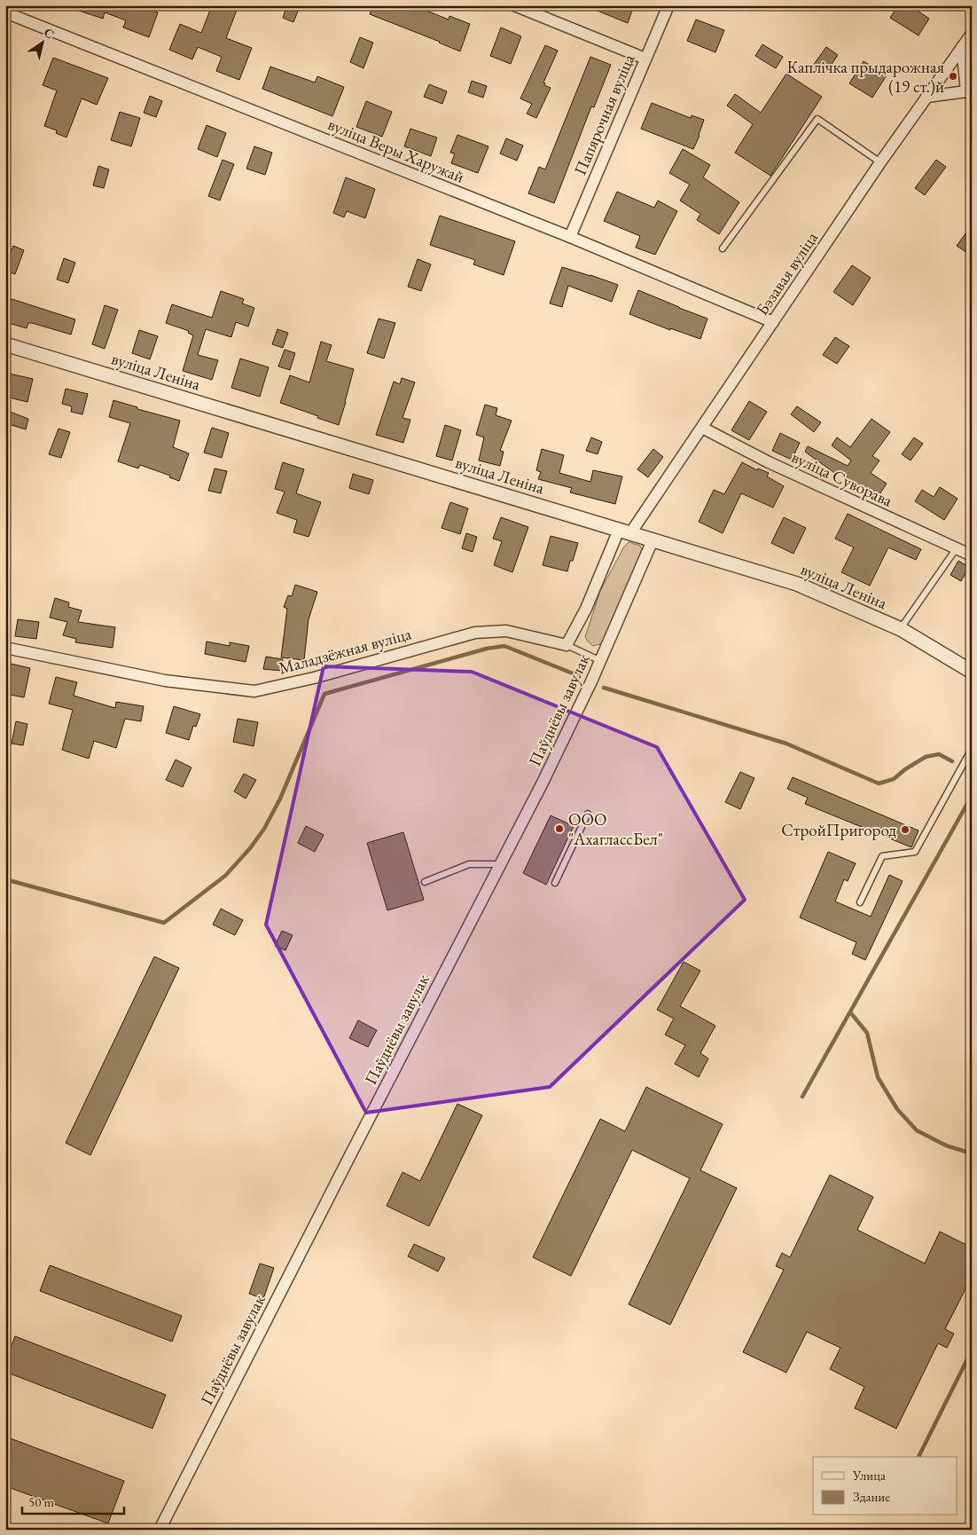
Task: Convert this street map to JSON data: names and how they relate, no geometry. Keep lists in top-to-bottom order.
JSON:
{
  "streets": {
    "street": [
      "Папярочная вуліца",
      "вуліца Веры Харужай",
      "Бэзавая вуліца",
      "вуліца Леніна",
      "вуліца Суворава",
      "Маладзёжная вуліца",
      "Паўднёвы завулак"
    ]
  },
  "crossings": [
    ["Папярочная вуліца", "вуліца Веры Харужай"],
    ["вуліца Веры Харужай", "Бэзавая вуліца"],
    ["Бэзавая вуліца", "вуліца Леніна"],
    ["Бэзавая вуліца", "вуліца Суворава"],
    ["вуліца Леніна", "Паўднёвы завулак"]
  ],
  "places": ["Каплічка прыдарожная (19 ст.)й", "ООО \"АхаглассБел\"", "СтройПригород"],
  "legend": ["Улица", "Здание"],
  "scale_bar": "50 m",
  "north": "top right"
}
